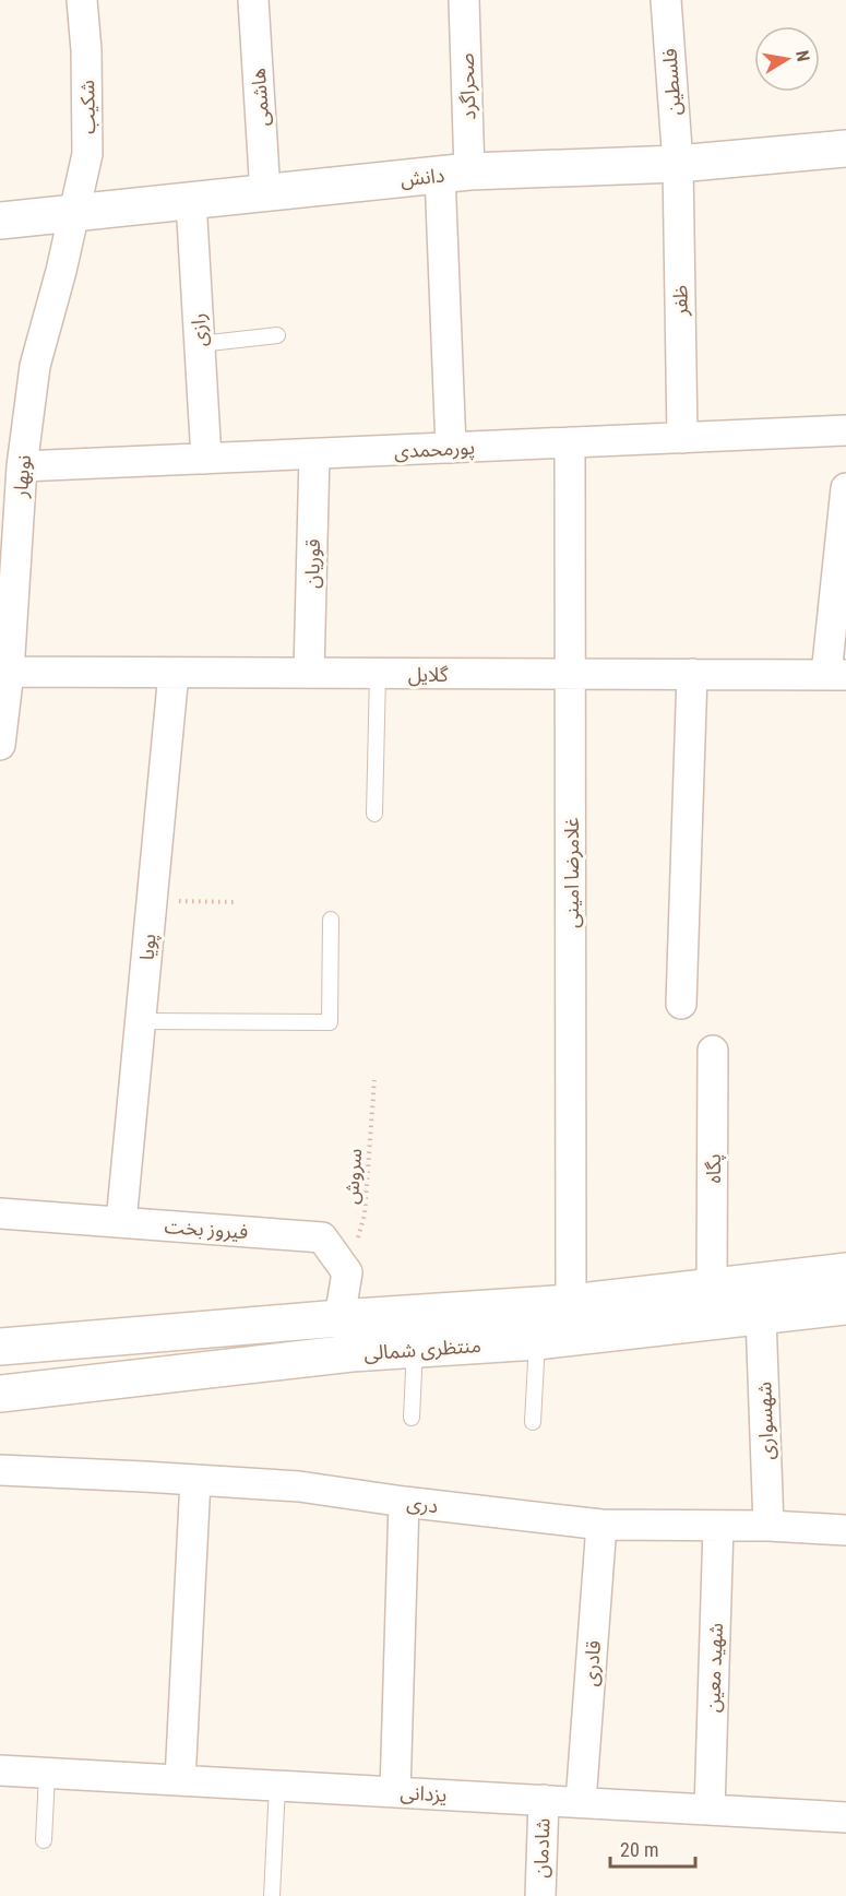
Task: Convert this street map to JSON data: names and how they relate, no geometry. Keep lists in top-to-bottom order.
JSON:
{
  "streets": {
    "main road": ["دانش", "منتظری شمالی"],
    "street": [
      "فلسطین",
      "صحراگرد",
      "هاشمی",
      "شکیب",
      "ظفر",
      "رازی",
      "پورمحمدی",
      "نوبهار",
      "قوریان",
      "گلایل",
      "غلامرضا امینی",
      "پویا",
      "پگاه",
      "فیروز بخت",
      "شهسواری",
      "دری",
      "قادری",
      "شهید معین",
      "یزدانی",
      "شادمان"
    ],
    "path": ["سروش"]
  },
  "crossings": [
    ["فلسطین", "دانش"],
    ["فلسطین", "ظفر"],
    ["صحراگرد", "دانش"],
    ["صحراگرد", "پورمحمدی"],
    ["هاشمی", "دانش"],
    ["شکیب", "دانش"],
    ["شکیب", "نوبهار"],
    ["دانش", "ظفر"],
    ["دانش", "رازی"],
    ["دانش", "نوبهار"],
    ["ظفر", "پورمحمدی"],
    ["رازی", "پورمحمدی"],
    ["پورمحمدی", "نوبهار"],
    ["پورمحمدی", "قوریان"],
    ["پورمحمدی", "غلامرضا امینی"],
    ["نوبهار", "گلایل"],
    ["قوریان", "گلایل"],
    ["گلایل", "غلامرضا امینی"],
    ["گلایل", "پویا"],
    ["غلامرضا امینی", "منتظری شمالی"],
    ["پویا", "فیروز بخت"],
    ["پگاه", "منتظری شمالی"],
    ["سروش", "فیروز بخت"],
    ["منتظری شمالی", "شهسواری"],
    ["شهسواری", "دری"],
    ["دری", "قادری"],
    ["دری", "شهید معین"],
    ["قادری", "یزدانی"],
    ["شهید معین", "یزدانی"],
    ["یزدانی", "شادمان"]
  ],
  "scale_bar": "20 m",
  "north": "right"
}
